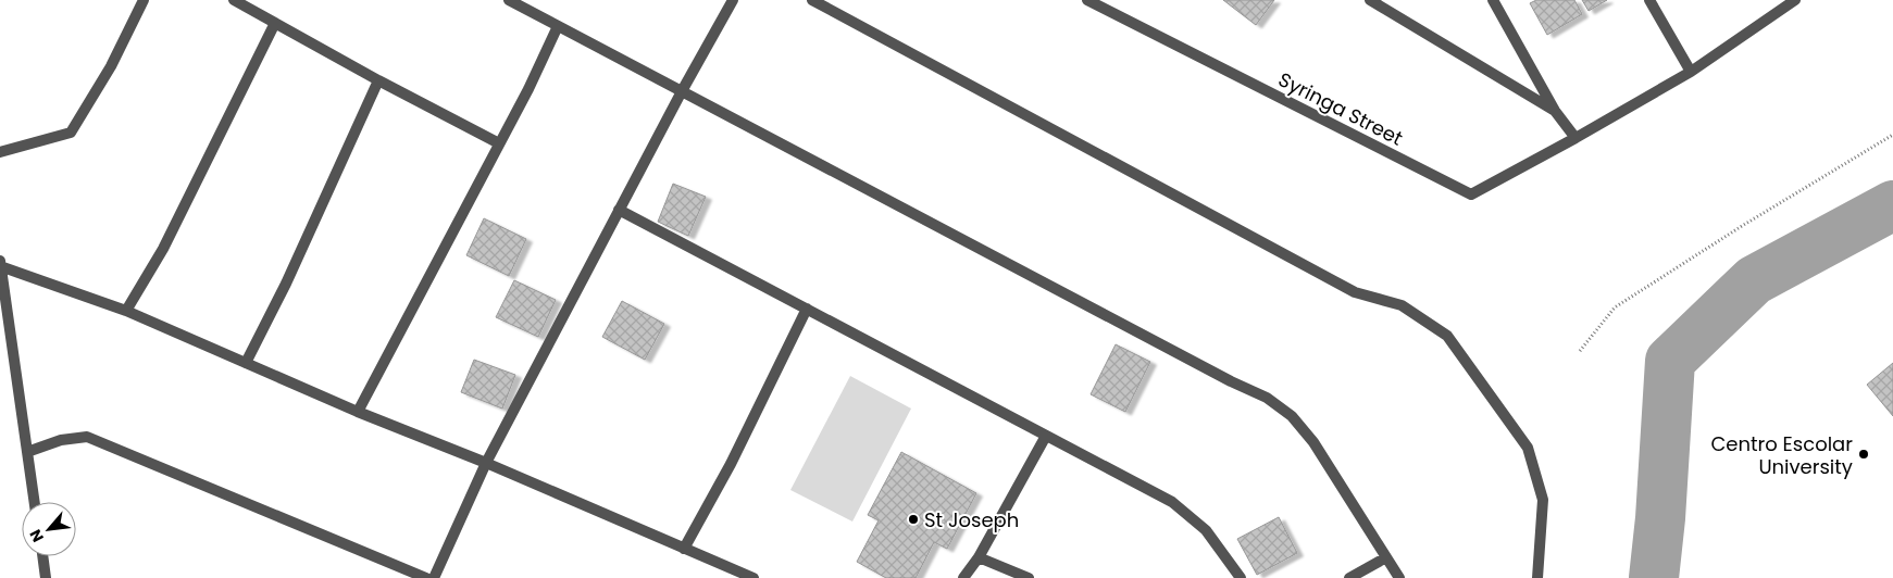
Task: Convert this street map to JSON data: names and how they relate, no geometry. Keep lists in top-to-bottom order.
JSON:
{
  "streets": {
    "street": ["Syringa Street"]
  },
  "places": ["Centro Escolar University", "St Joseph"],
  "north": "bottom left"
}
